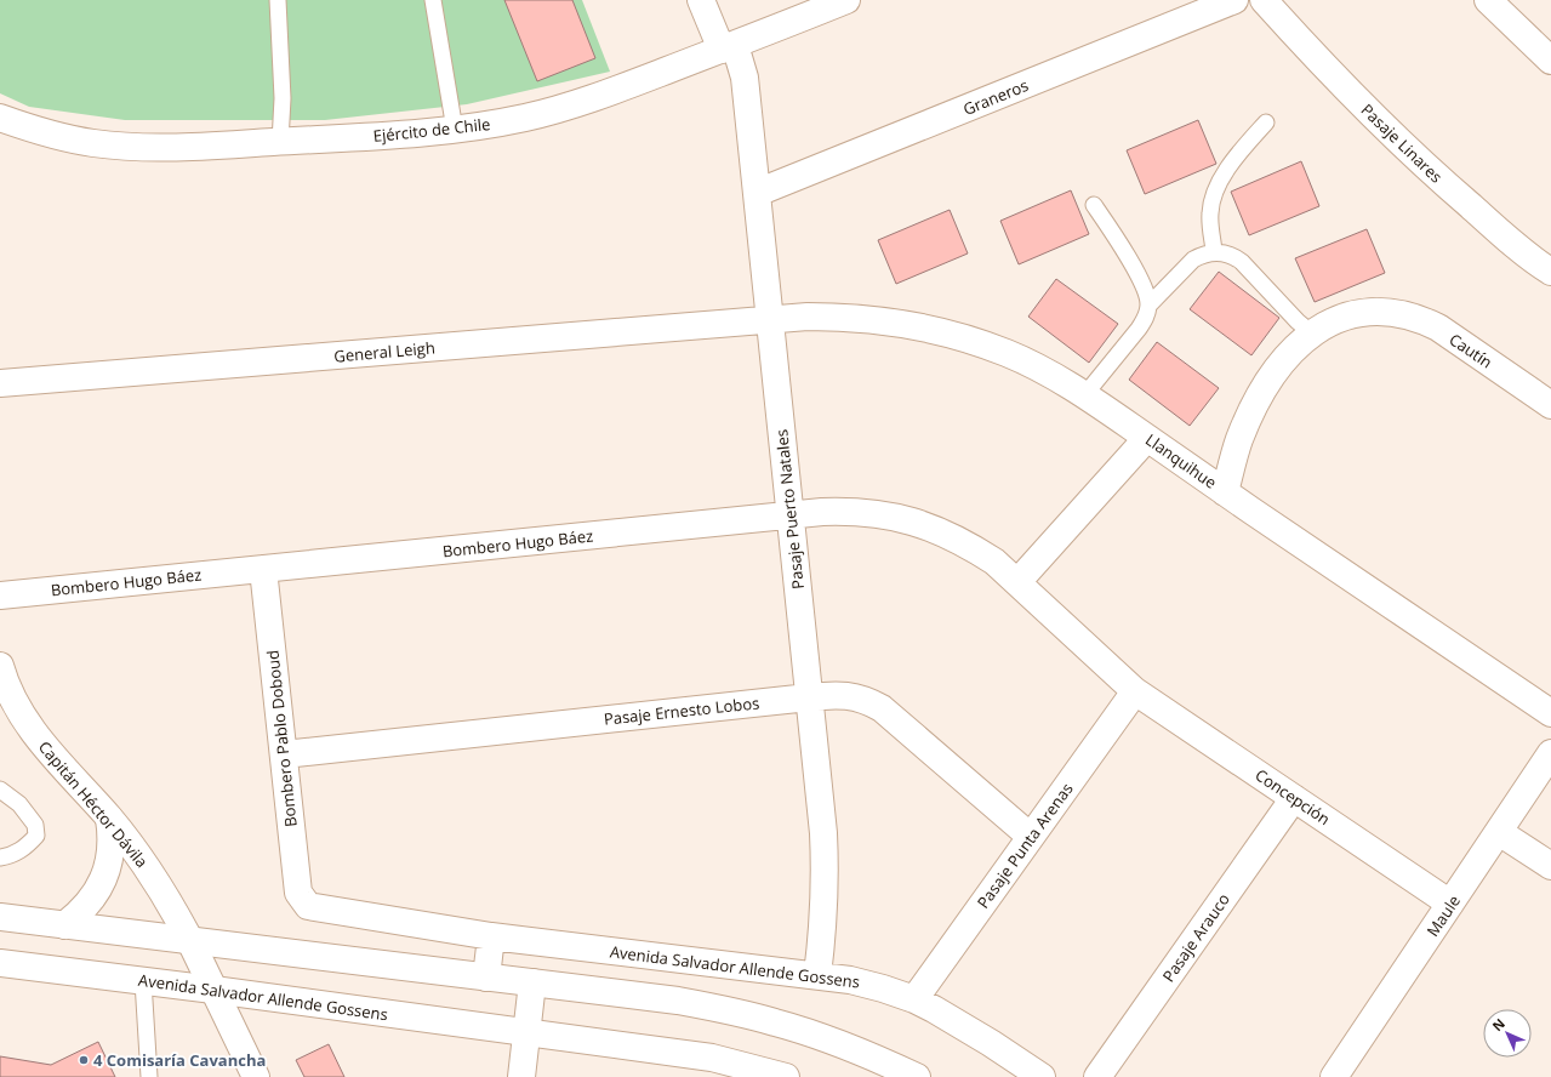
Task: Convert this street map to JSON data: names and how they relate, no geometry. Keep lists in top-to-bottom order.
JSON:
{
  "streets": {
    "street": [
      "Graneros",
      "Ejército de Chile",
      "Pasaje Linares",
      "Cautín",
      "General Leigh",
      "Llanquihue",
      "Pasaje Puerto Natales",
      "Bombero Hugo Báez",
      "Pasaje Ernesto Lobos",
      "Bombero Pablo Doboud",
      "Concepción",
      "Capitán Héctor Dávila",
      "Pasaje Punta Arenas",
      "Maule",
      "Pasaje Arauco",
      "Avenida Salvador Allende Gossens"
    ]
  },
  "crossings": [
    ["Graneros", "Pasaje Puerto Natales"],
    ["Ejército de Chile", "Pasaje Puerto Natales"],
    ["General Leigh", "Llanquihue"],
    ["General Leigh", "Pasaje Puerto Natales"],
    ["Llanquihue", "Pasaje Puerto Natales"],
    ["Pasaje Puerto Natales", "Bombero Hugo Báez"],
    ["Pasaje Puerto Natales", "Pasaje Ernesto Lobos"],
    ["Pasaje Puerto Natales", "Avenida Salvador Allende Gossens"],
    ["Bombero Hugo Báez", "Bombero Pablo Doboud"],
    ["Bombero Hugo Báez", "Concepción"],
    ["Pasaje Ernesto Lobos", "Bombero Pablo Doboud"],
    ["Pasaje Ernesto Lobos", "Pasaje Punta Arenas"],
    ["Bombero Pablo Doboud", "Avenida Salvador Allende Gossens"],
    ["Concepción", "Pasaje Punta Arenas"],
    ["Concepción", "Maule"],
    ["Concepción", "Pasaje Arauco"],
    ["Capitán Héctor Dávila", "Avenida Salvador Allende Gossens"],
    ["Pasaje Punta Arenas", "Avenida Salvador Allende Gossens"]
  ],
  "places": ["4 Comisaría Cavancha"],
  "north": "top left"
}
